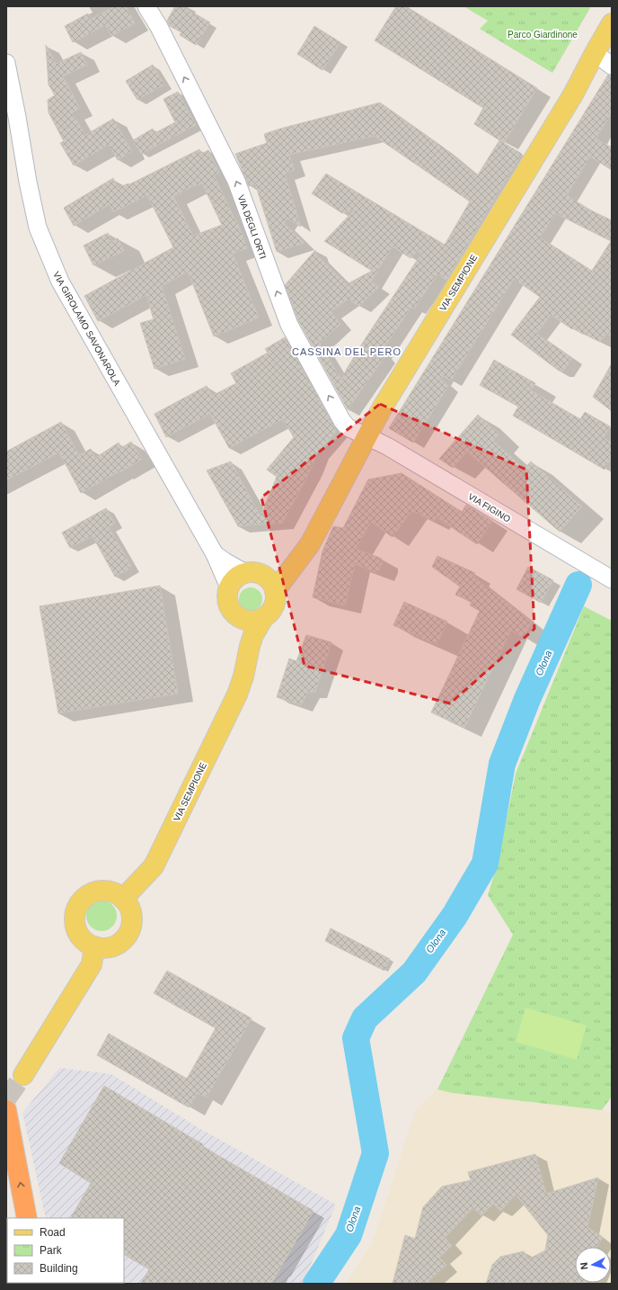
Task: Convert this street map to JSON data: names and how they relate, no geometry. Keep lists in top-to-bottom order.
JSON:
{
  "streets": {
    "main road": ["VIA SEMPIONE"],
    "street": ["VIA DEGLI ORTI", "VIA GIROLAMO SAVONAROLA", "VIA FIGINO"]
  },
  "crossings": [
    ["VIA DEGLI ORTI", "VIA SEMPIONE"],
    ["VIA DEGLI ORTI", "VIA FIGINO"],
    ["VIA SEMPIONE", "VIA GIROLAMO SAVONAROLA"],
    ["VIA SEMPIONE", "VIA FIGINO"]
  ],
  "one_way": ["VIA DEGLI ORTI"],
  "districts": ["CASSINA DEL PERO"],
  "water": ["Olona"],
  "parks": ["Parco Giardinone"],
  "legend": ["Road", "Park", "Building"],
  "north": "left"
}
